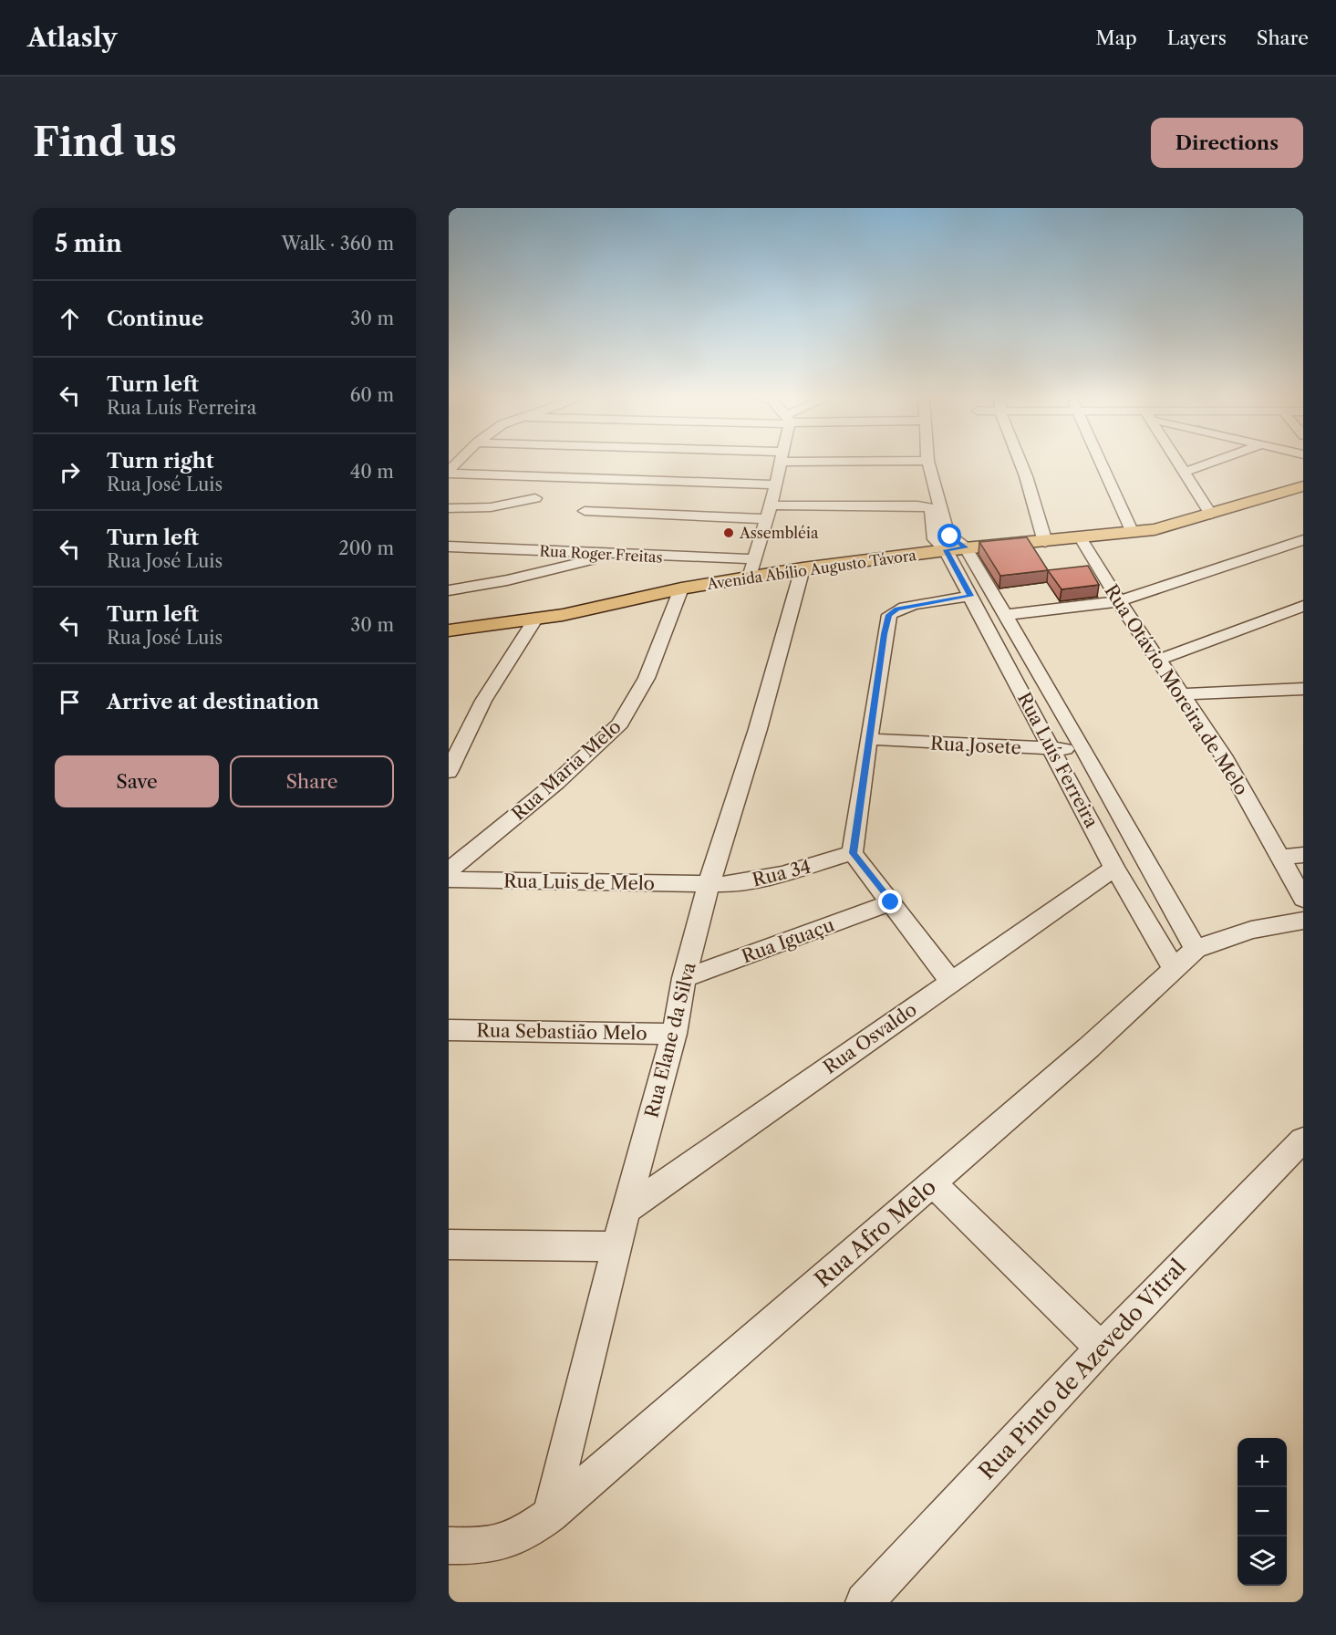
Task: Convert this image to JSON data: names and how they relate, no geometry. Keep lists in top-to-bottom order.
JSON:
{
  "streets": {
    "main road": ["Avenida Abílio Augusto Távora"],
    "street": [
      "Rua Roger Freitas",
      "Rua Otávio Moreira de Melo",
      "Rua Josete",
      "Rua Luís Ferreira",
      "Rua Maria Melo",
      "Rua 34",
      "Rua Luis de Melo",
      "Rua Iguaçu",
      "Rua Sebastião Melo",
      "Rua Osvaldo",
      "Rua Elane da Silva",
      "Rua Afro Melo",
      "Rua Pinto de Azevedo Vitral"
    ]
  },
  "crossings": [
    ["Rua Roger Freitas", "Avenida Abílio Augusto Távora"],
    ["Avenida Abílio Augusto Távora", "Rua Otávio Moreira de Melo"],
    ["Avenida Abílio Augusto Távora", "Rua Luís Ferreira"],
    ["Avenida Abílio Augusto Távora", "Rua Maria Melo"],
    ["Avenida Abílio Augusto Távora", "Rua Elane da Silva"],
    ["Rua Josete", "Rua Luís Ferreira"],
    ["Rua Luís Ferreira", "Rua Osvaldo"],
    ["Rua Luís Ferreira", "Rua Afro Melo"],
    ["Rua 34", "Rua Luis de Melo"],
    ["Rua 34", "Rua Elane da Silva"],
    ["Rua Luis de Melo", "Rua Elane da Silva"],
    ["Rua Iguaçu", "Rua Elane da Silva"],
    ["Rua Sebastião Melo", "Rua Elane da Silva"],
    ["Rua Osvaldo", "Rua Elane da Silva"],
    ["Rua Elane da Silva", "Rua Afro Melo"]
  ],
  "places": ["Assembléia"],
  "page": {
    "header": "Atlasly",
    "nav": ["Map", "Layers", "Share"],
    "buttons": [
      "Directions",
      ["Save", "Share"]
    ],
    "title": "Find us",
    "heading": ["5 min", "Walk · 360 m"],
    "list": [
      ["Continue", "30 m"],
      ["Turn left", "Rua Luís Ferreira", "60 m"],
      ["Turn right", "Rua José Luis", "40 m"],
      ["Turn left", "Rua José Luis", "200 m"],
      ["Turn left", "Rua José Luis", "30 m"],
      "Arrive at destination"
    ],
    "map_buttons": ["+", "−"]
  }
}
